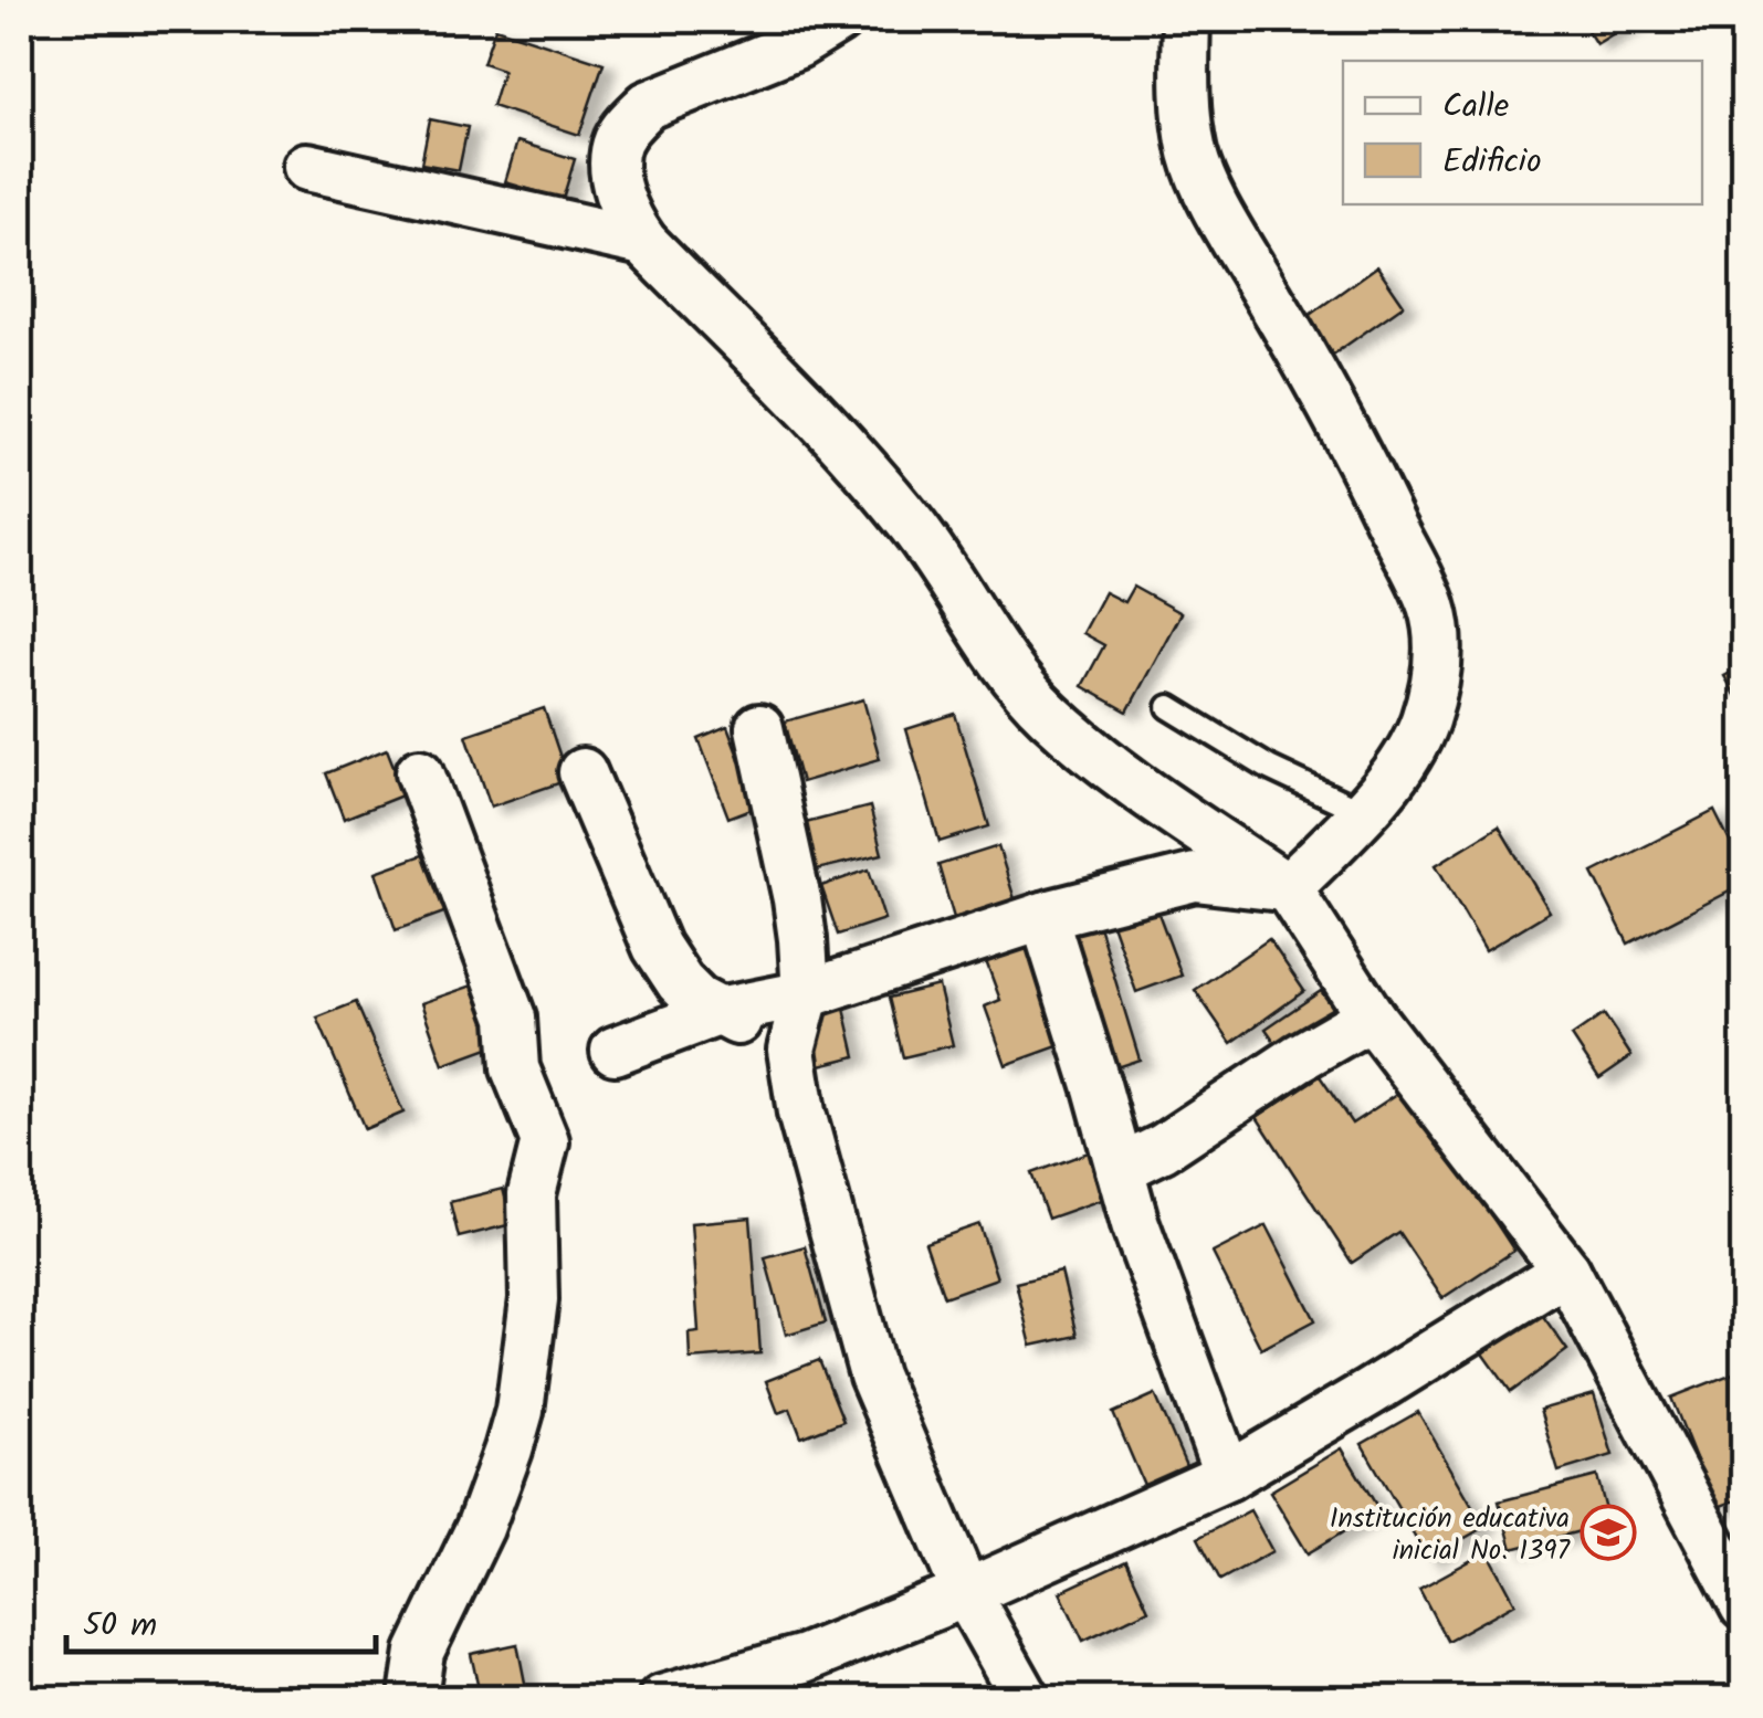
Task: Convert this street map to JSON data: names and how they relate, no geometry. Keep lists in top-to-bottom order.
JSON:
{
  "places": {
    "school or university": ["Institución educativa inicial No. 1397"]
  },
  "legend": ["Calle", "Edificio"],
  "scale_bar": "50 m"
}
